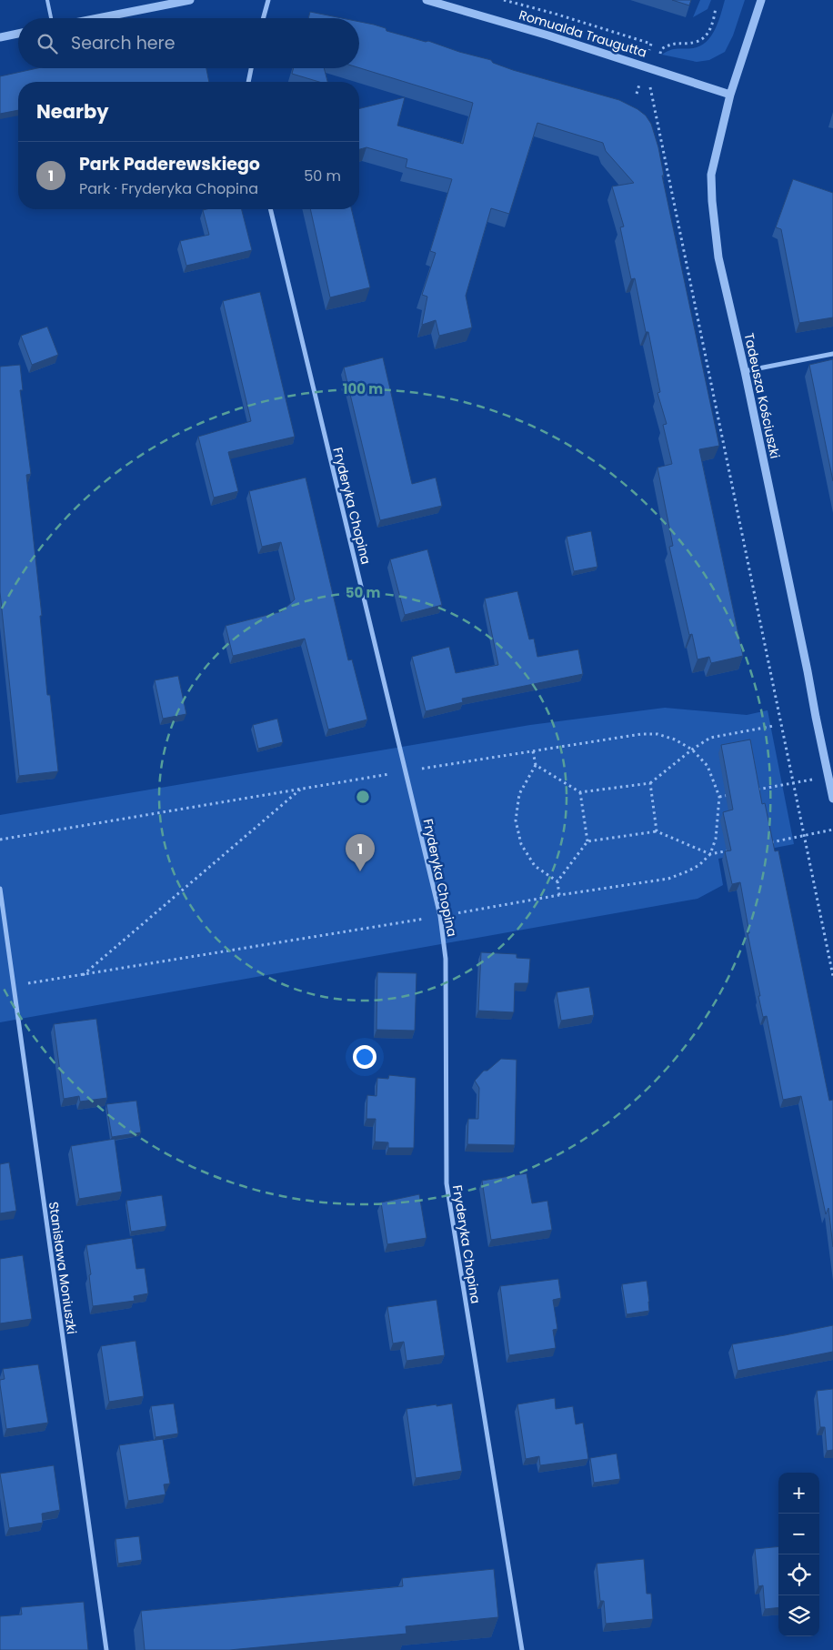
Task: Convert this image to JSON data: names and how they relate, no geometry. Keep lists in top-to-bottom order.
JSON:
{
  "streets": {
    "street": [
      "Romualda Traugutta",
      "Tadeusza Kościuszki",
      "Fryderyka Chopina",
      "Stanisława Moniuszki"
    ]
  },
  "crossings": [
    ["Romualda Traugutta", "Tadeusza Kościuszki"]
  ],
  "page": {
    "search": "Search here",
    "heading": "Nearby",
    "list": [
      {
        "mark": "1",
        "name": "Park Paderewskiego",
        "note": "Park · Fryderyka Chopina",
        "value": "50 m"
      }
    ],
    "pins": "1",
    "map_buttons": ["+", "−"]
  },
  "rings": ["100 m", "50 m"]
}
